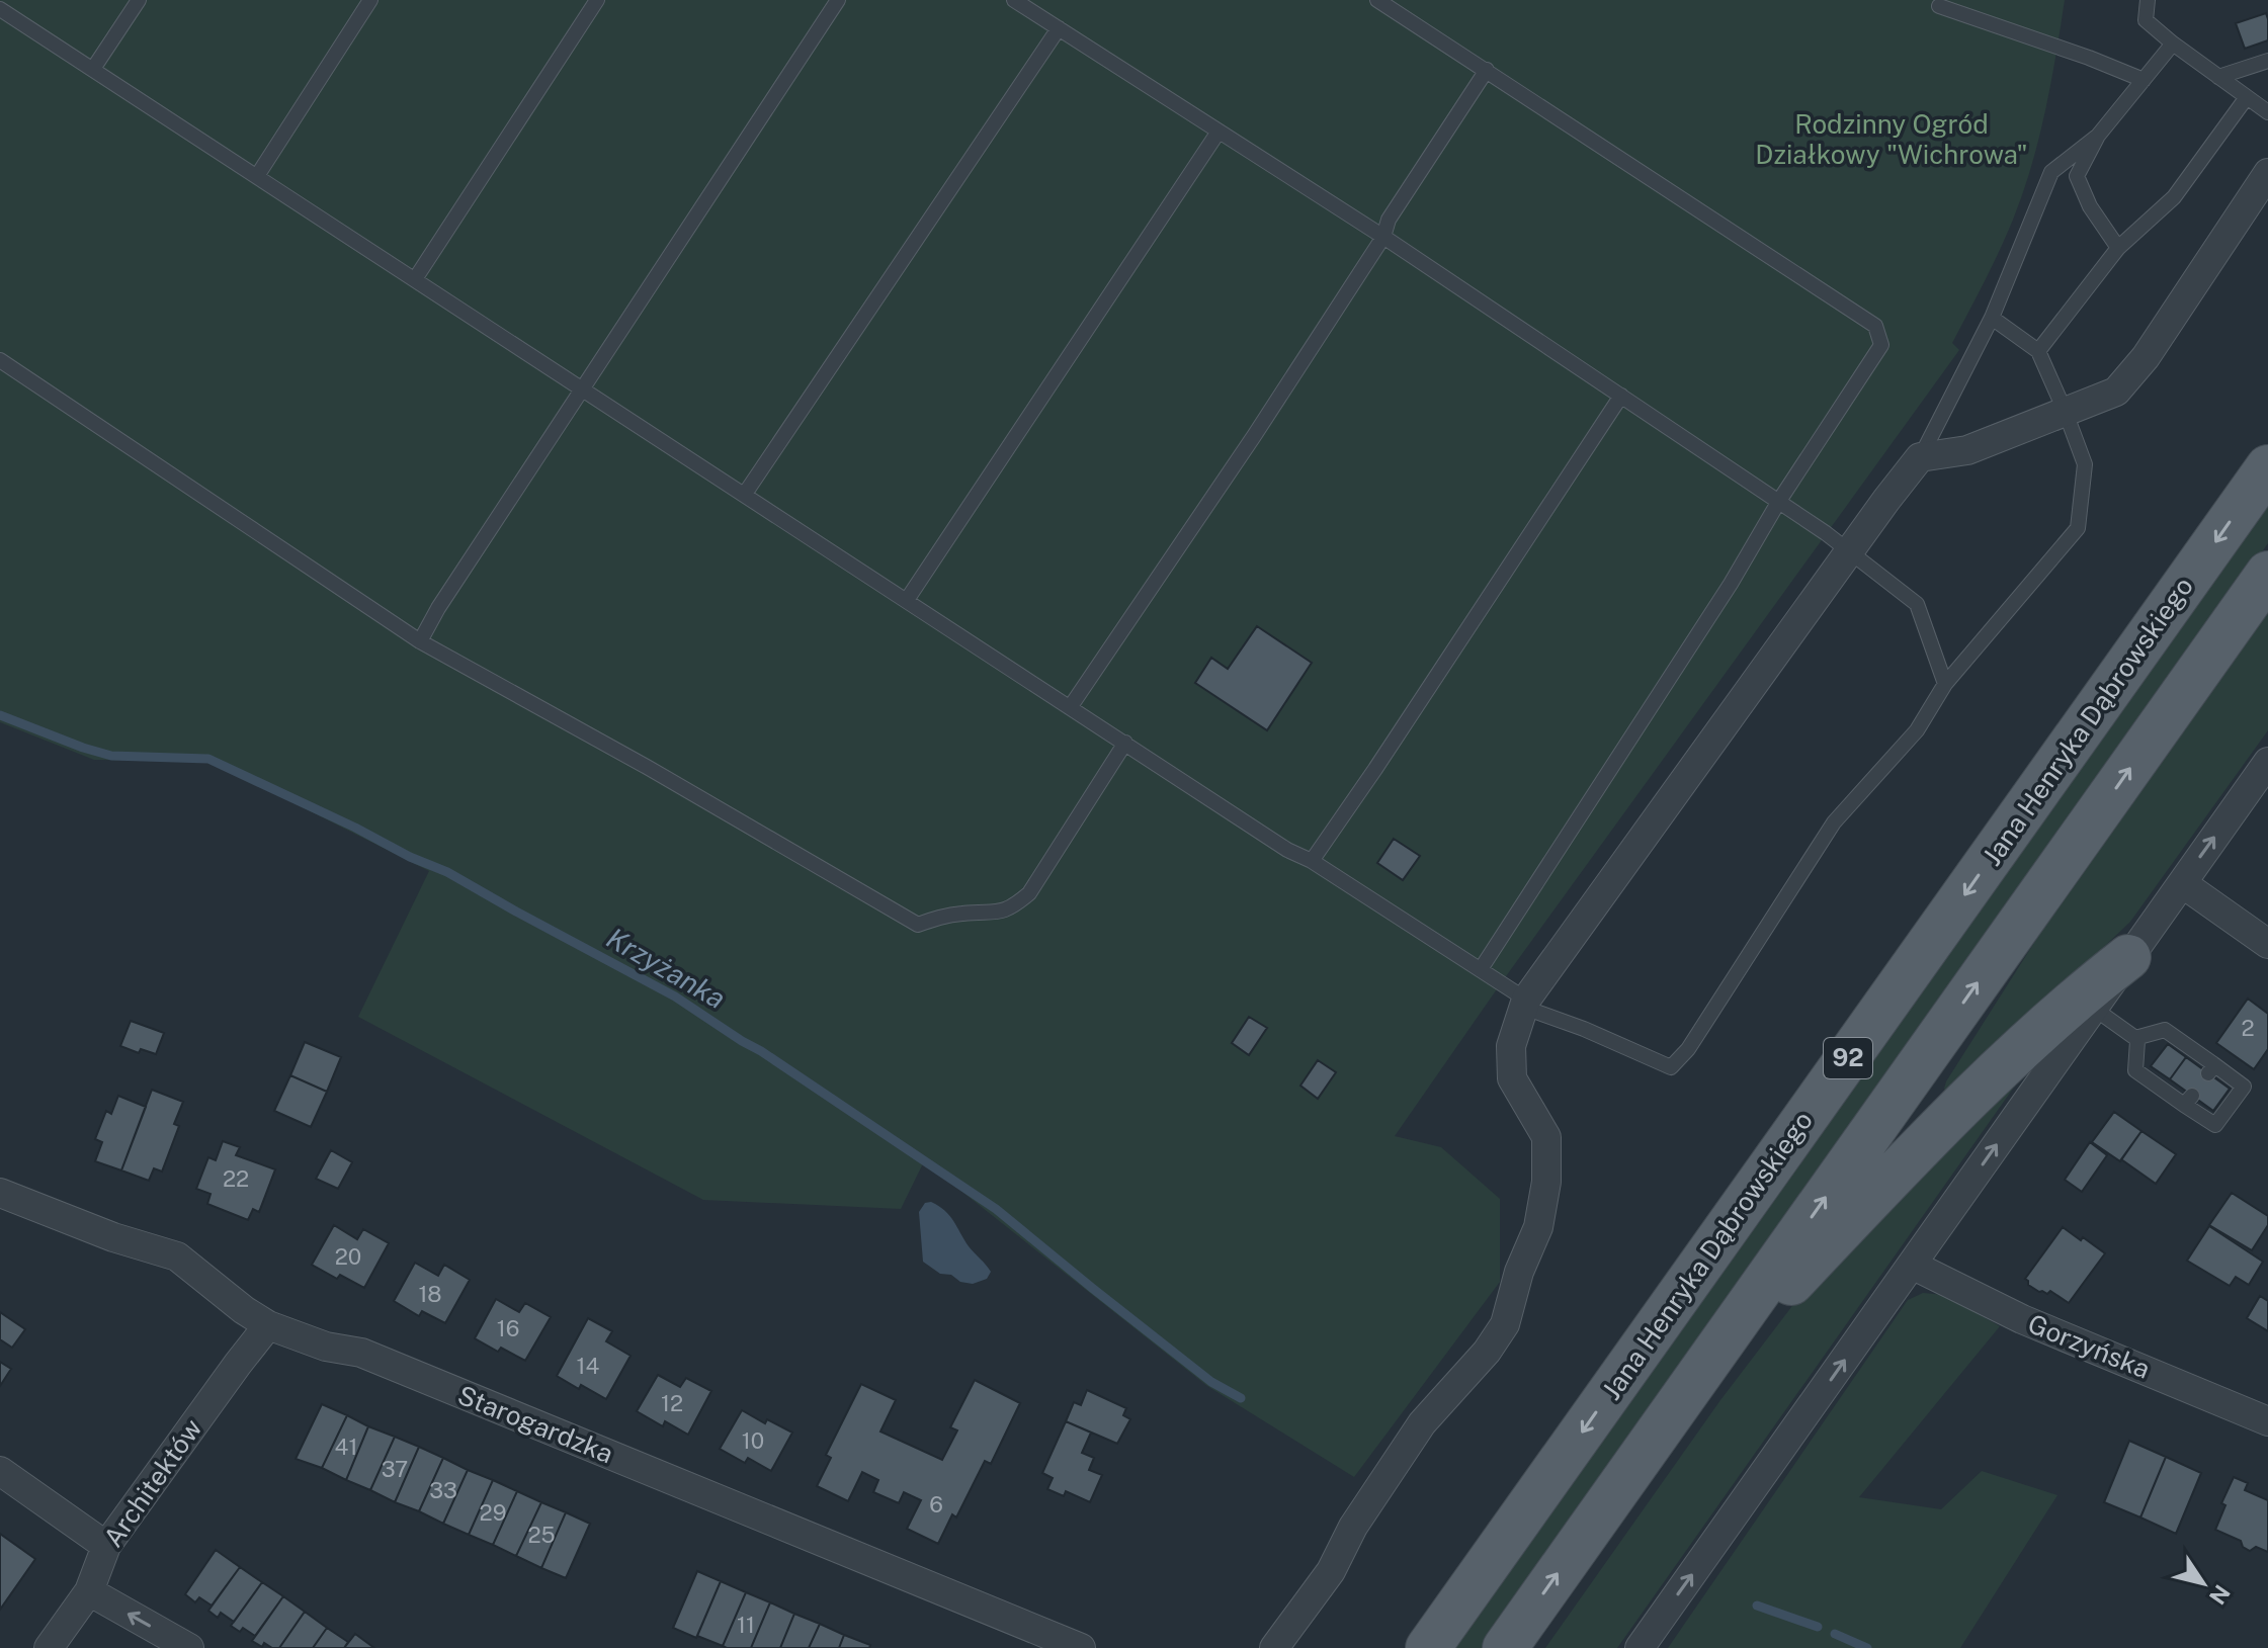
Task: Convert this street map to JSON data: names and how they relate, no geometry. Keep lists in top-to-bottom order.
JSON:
{
  "streets": {
    "main road": ["Jana Henryka Dąbrowskiego", "92"],
    "street": ["Gorzyńska", "Starogardzka", "Architektów"]
  },
  "crossings": [
    ["Starogardzka", "Architektów"]
  ],
  "water": ["Krzyżanka"],
  "parks": ["Rodzinny Ogród Działkowy \"Wichrowa\""],
  "house_numbers": [
    "2",
    "22",
    "20",
    "18",
    "16",
    "14",
    "12",
    "10",
    "41",
    "37",
    "33",
    "6",
    "29",
    "25",
    "11"
  ],
  "north": "bottom right"
}
